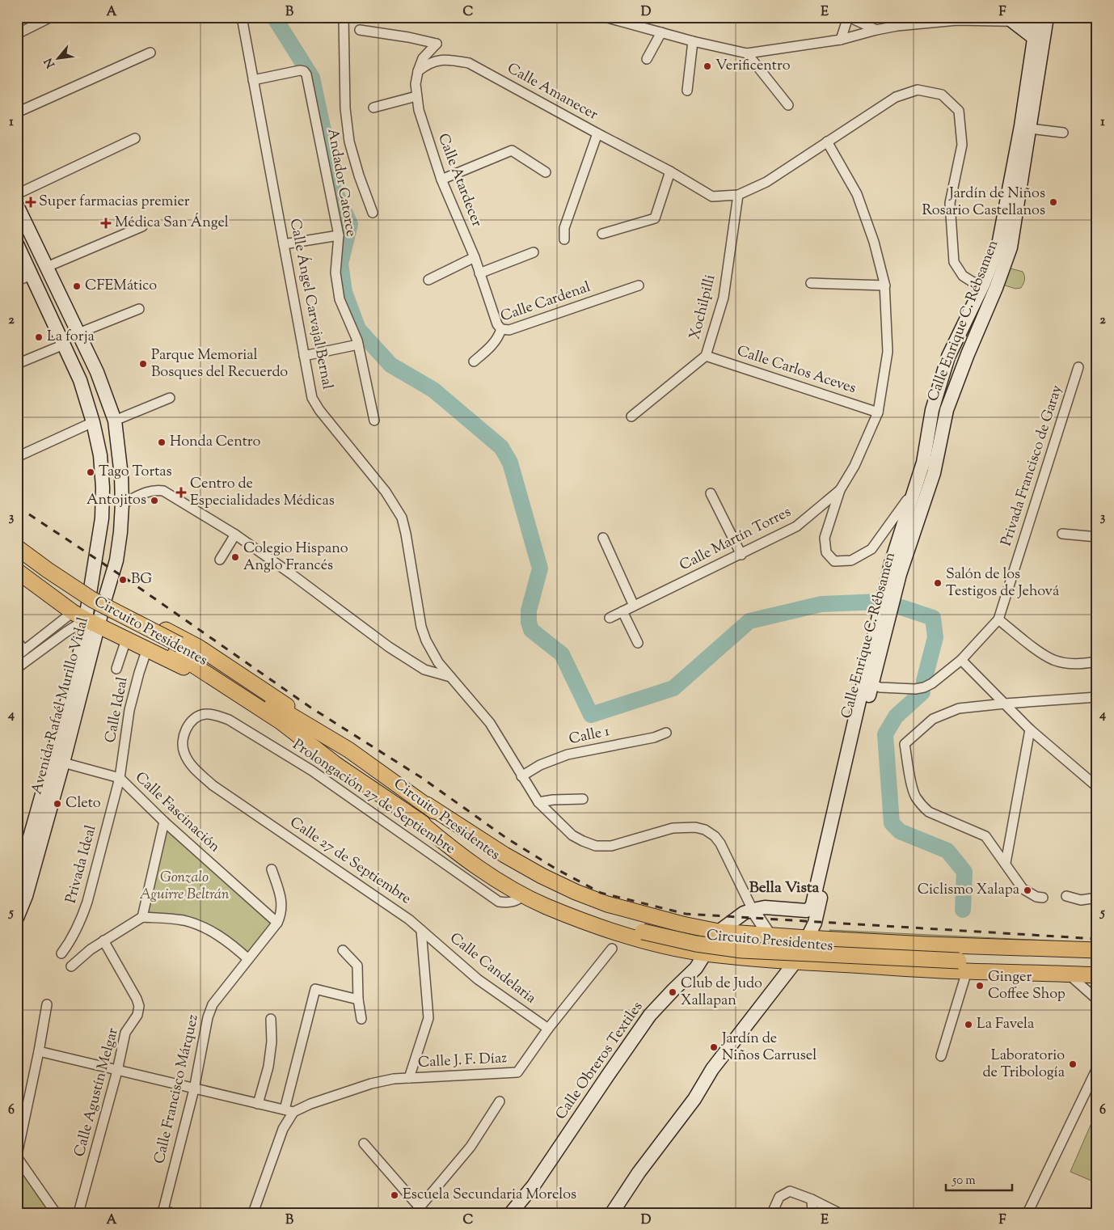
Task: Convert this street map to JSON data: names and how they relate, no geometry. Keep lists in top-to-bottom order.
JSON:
{
  "streets": {
    "main road": [
      "Calle Enrique C. Rébsamen",
      "Circuito Presidentes",
      "Avenida Rafaél Murillo Vidal",
      "Calle Obreros Textiles"
    ],
    "street": [
      "Calle Amanecer",
      "Calle Atardecer",
      "Andador Catorce",
      "Calle Cardenal",
      "Calle Ángel Carvajal Bernal",
      "Xochilpilli",
      "Calle Carlos Aceves",
      "Privada Francisco de Garay",
      "Calle Martín Torres",
      "Calle Ideal",
      "Calle 1",
      "Prolongación 27 de Septiembre",
      "Calle Fascinación",
      "Calle 27 de Septiembre",
      "Privada Ideal",
      "Calle Candelaria",
      "Calle J. F. Díaz",
      "Calle Francisco Márquez",
      "Calle Agustín Melgar"
    ]
  },
  "crossings": [
    ["Calle Amanecer", "Calle Atardecer"],
    ["Calle Amanecer", "Xochilpilli"],
    ["Calle Amanecer", "Calle Enrique C. Rébsamen"],
    ["Calle Amanecer", "Calle Martín Torres"],
    ["Calle Atardecer", "Calle Cardenal"],
    ["Andador Catorce", "Calle Ángel Carvajal Bernal"],
    ["Calle Ángel Carvajal Bernal", "Calle Enrique C. Rébsamen"],
    ["Calle Ángel Carvajal Bernal", "Calle 1"],
    ["Xochilpilli", "Calle Carlos Aceves"],
    ["Calle Enrique C. Rébsamen", "Calle Obreros Textiles"],
    ["Calle Carlos Aceves", "Calle Martín Torres"],
    ["Avenida Rafaél Murillo Vidal", "Calle Fascinación"],
    ["Calle Ideal", "Calle Fascinación"],
    ["Calle Ideal", "Privada Ideal"],
    ["Prolongación 27 de Septiembre", "Calle 27 de Septiembre"],
    ["Calle Fascinación", "Privada Ideal"],
    ["Calle Fascinación", "Calle Francisco Márquez"],
    ["Calle 27 de Septiembre", "Calle Candelaria"],
    ["Calle Candelaria", "Calle J. F. Díaz"]
  ],
  "districts": ["Bella Vista"],
  "parks": ["Gonzalo Aguirre Beltrán"],
  "places": {
    "other": [
      "Verificentro",
      "Jardín de Niños Rosario Castellanos",
      "CFEMático",
      "La forja",
      "Parque Memorial Bosques del Recuerdo",
      "Honda Centro",
      "Tago Tortas",
      "Antojitos",
      "Colegio Hispano Anglo Francés",
      "BG",
      "Salón de los Testigos de Jehová",
      "Cleto",
      "Ciclismo Xalapa",
      "Ginger Coffee Shop",
      "Club de Judo Xallapan",
      "La Favela",
      "Jardín de Niños Carrusel",
      "Laboratorio de Tribología",
      "Escuela Secundaria Morelos"
    ],
    "health": ["Super farmacias premier", "Médica San Ángel", "Centro de Especialidades Médicas"]
  },
  "scale_bar": "50 m",
  "north": "bottom left",
  "grid": {
    "columns": [
      "A",
      "B",
      "C",
      "D",
      "E",
      "F"
    ],
    "rows": [
      "1",
      "2",
      "3",
      "4",
      "5",
      "6"
    ]
  }
}
